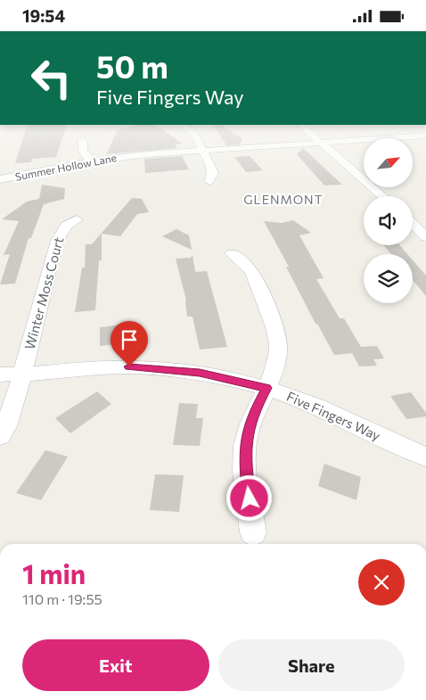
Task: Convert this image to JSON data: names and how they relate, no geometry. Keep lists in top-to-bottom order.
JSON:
{
  "streets": {
    "street": ["Summer Hollow Lane", "Winter Moss Court", "Five Fingers Way"]
  },
  "crossings": [
    ["Winter Moss Court", "Five Fingers Way"]
  ],
  "districts": ["GLENMONT"],
  "north": "top right",
  "page": {
    "status": "19:54",
    "turn": ["50 m", "Five Fingers Way"],
    "heading": ["1 min", "110 m · 19:55"],
    "buttons": ["Exit", "Share"]
  }
}
